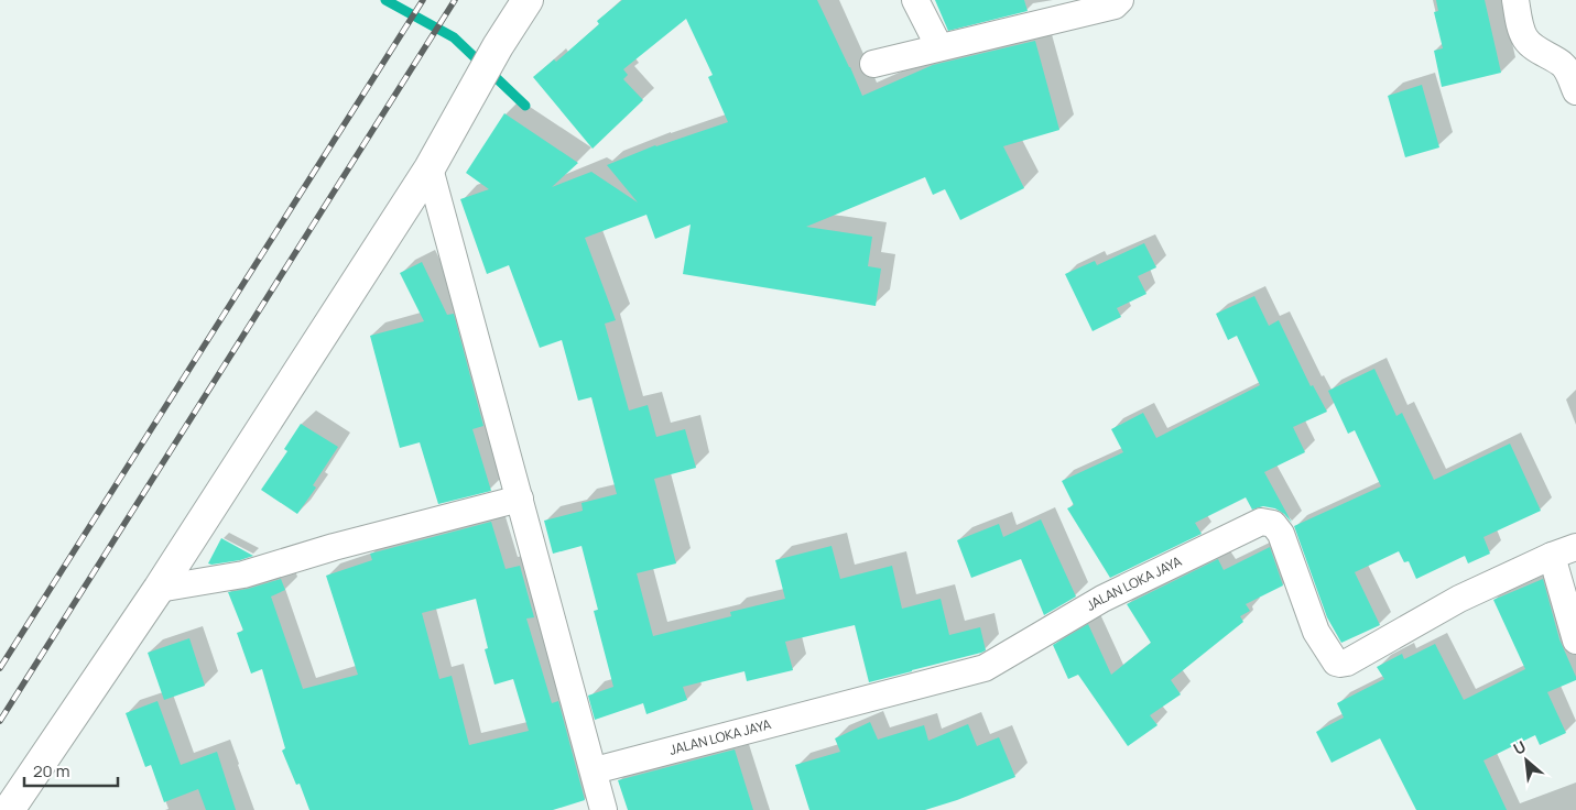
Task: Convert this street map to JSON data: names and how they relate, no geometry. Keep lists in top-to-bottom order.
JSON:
{
  "streets": {
    "street": ["JALAN LOKA JAYA"]
  },
  "scale_bar": "20 m",
  "north": "top left"
}
